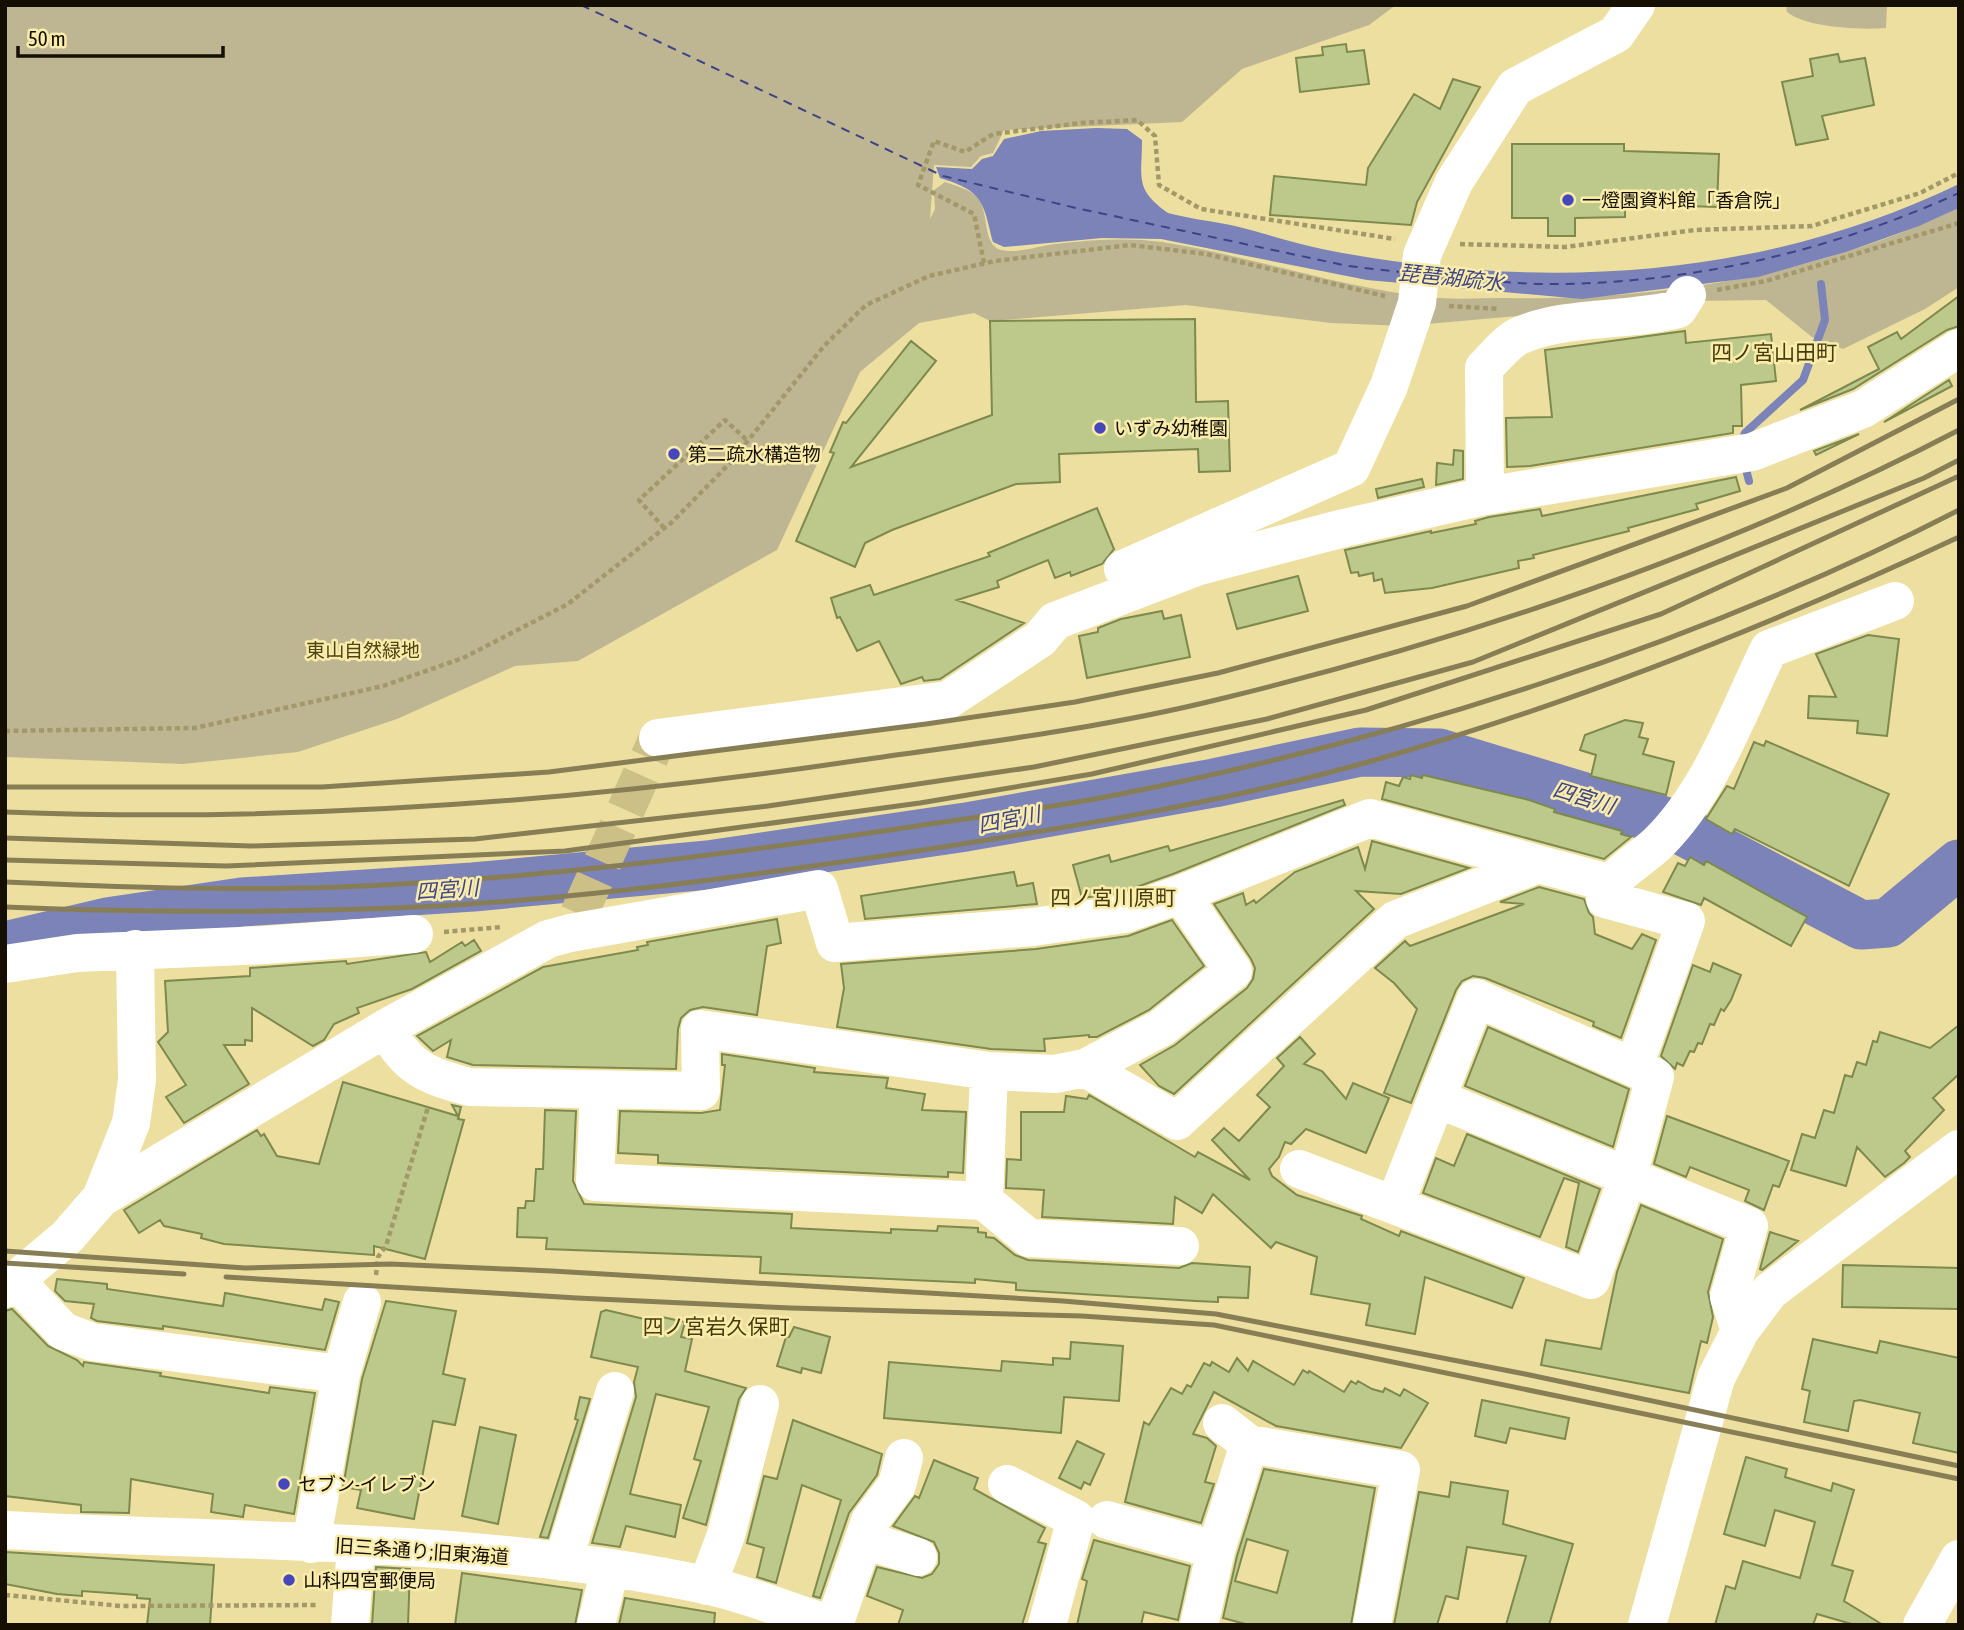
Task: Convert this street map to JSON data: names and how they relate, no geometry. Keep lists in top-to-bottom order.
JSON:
{
  "streets": {
    "street": ["旧三条通り;旧東海道"]
  },
  "districts": ["四ノ宮山田町", "四ノ宮川原町", "四ノ宮岩久保町"],
  "water": ["琵琶湖疏水", "四宮川"],
  "parks": ["東山自然緑地"],
  "places": [
    "一燈園資料館「香倉院」",
    "いずみ幼稚園",
    "第二疏水構造物",
    "セブン-イレブン",
    "山科四宮郵便局"
  ],
  "scale_bar": "50 m"
}
